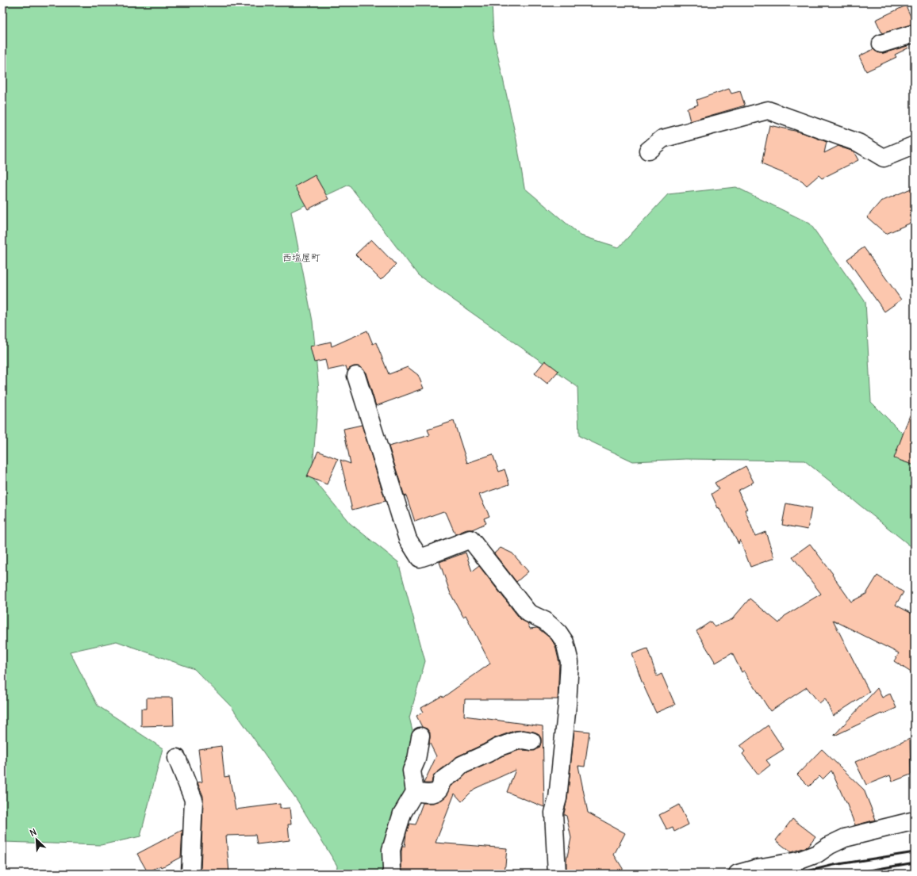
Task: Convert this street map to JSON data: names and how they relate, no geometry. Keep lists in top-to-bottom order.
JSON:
{
  "districts": ["西塩屋町"],
  "north": "top left"
}
